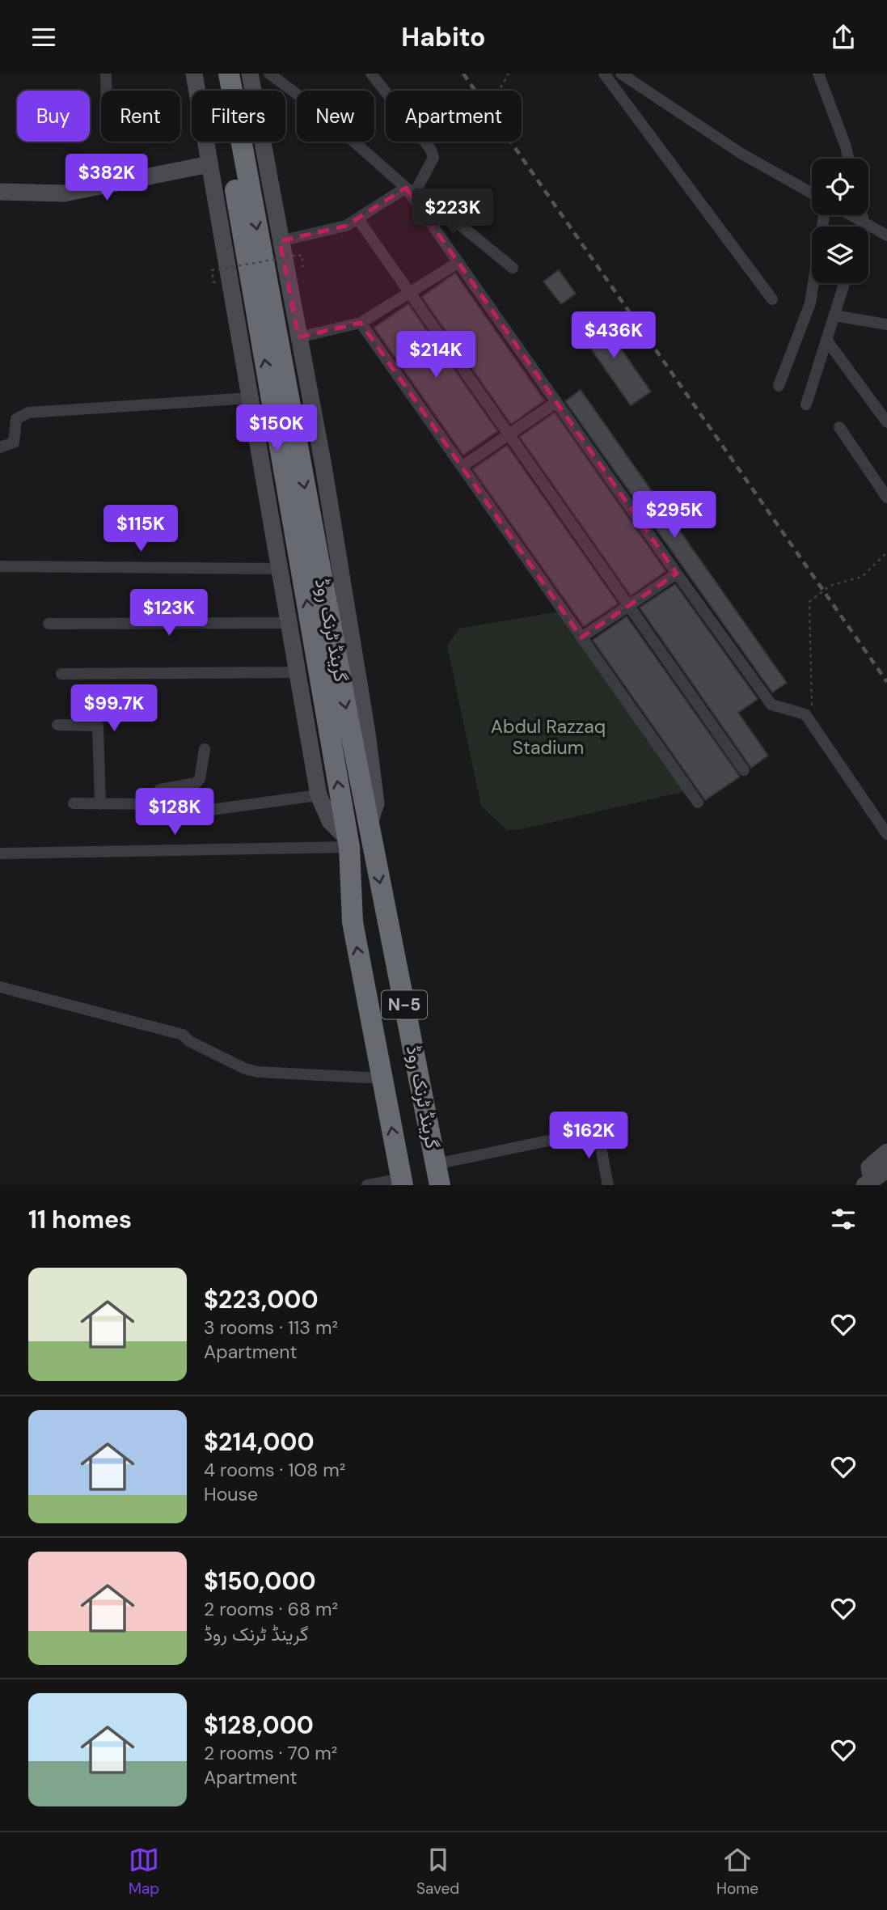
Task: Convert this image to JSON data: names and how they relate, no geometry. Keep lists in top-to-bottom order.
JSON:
{
  "streets": {
    "highway": ["گرینڈ ٹرنک روڈ", "N-5"]
  },
  "parks": ["Abdul Razzaq Stadium"],
  "page": {
    "header": "Habito",
    "chip": [
      "Buy",
      "Rent",
      "Filters",
      "New",
      "Apartment"
    ],
    "price": [
      "$382K",
      "$223K",
      "$436K",
      "$214K",
      "$150K",
      "$295K",
      "$115K",
      "$123K",
      "$99.7K",
      "$128K",
      "$162K"
    ],
    "heading": "11 homes",
    "list": [
      {
        "name": "$223,000",
        "note": "3 rooms · 113 m² · Apartment"
      },
      {
        "name": "$214,000",
        "note": "4 rooms · 108 m² · House"
      },
      {
        "name": "$150,000",
        "note": "2 rooms · 68 m² · گرینڈ ٹرنک روڈ"
      },
      {
        "name": "$128,000",
        "note": "2 rooms · 70 m² · Apartment"
      }
    ],
    "tabs": ["Map", "Saved", "Home"]
  }
}
